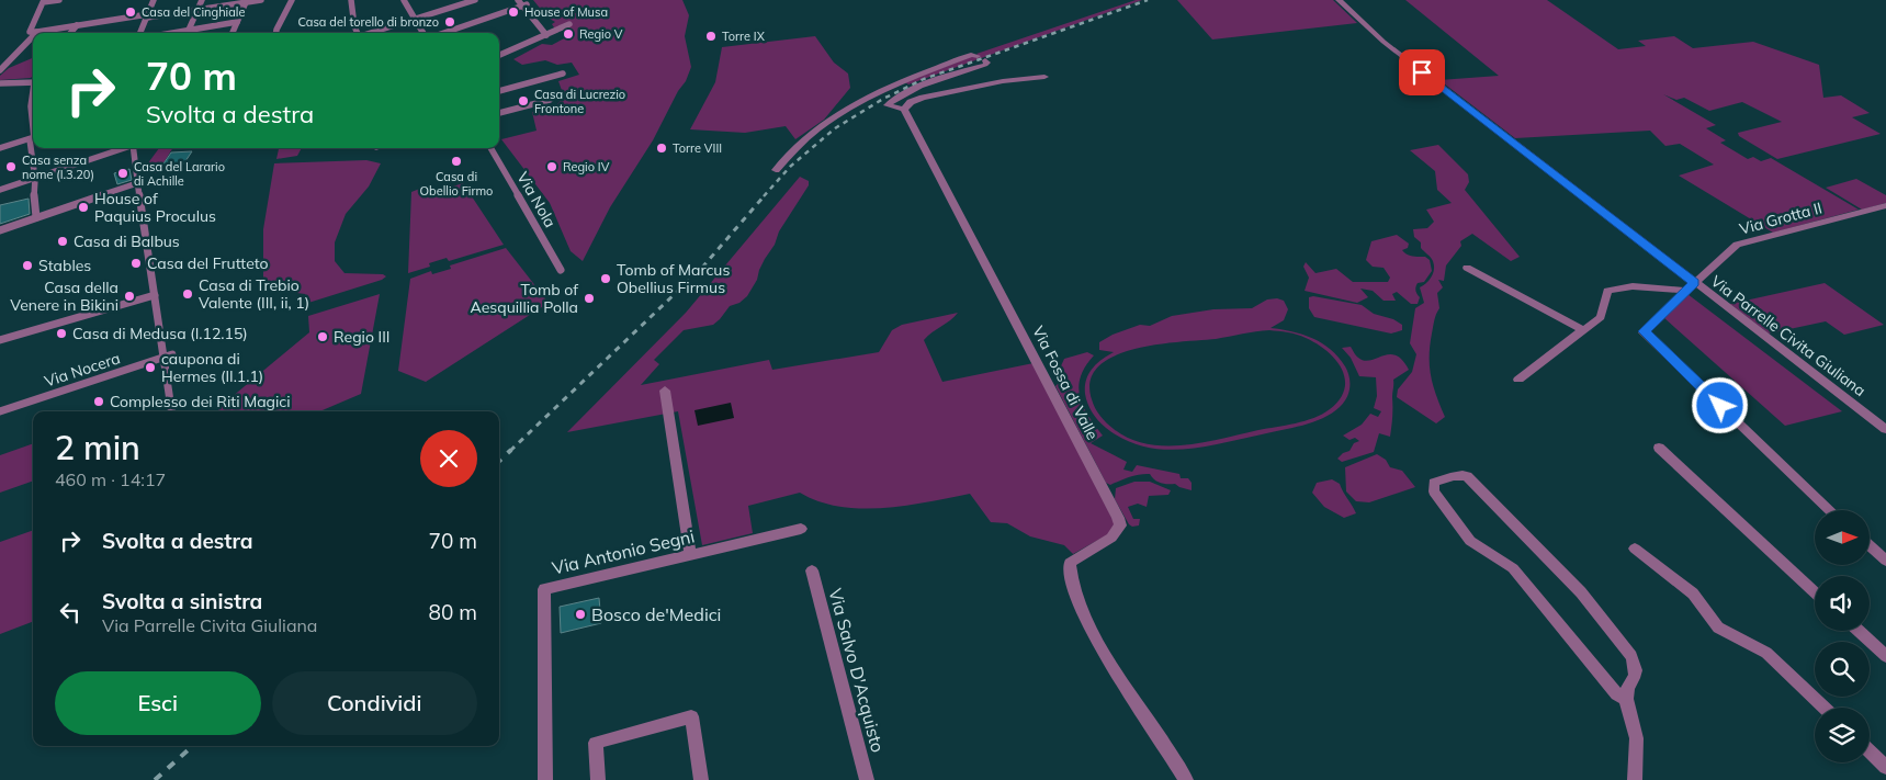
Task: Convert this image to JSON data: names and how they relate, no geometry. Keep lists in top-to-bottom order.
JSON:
{
  "streets": {
    "street": [
      "Via Nola",
      "Via Grotta II",
      "Via Parrelle Civita Giuliana",
      "Via Nocera",
      "Via Fossa di Valle",
      "Via Antonio Segni",
      "Via Salvo D'Acquisto"
    ]
  },
  "crossings": [
    ["Via Grotta II", "Via Parrelle Civita Giuliana"]
  ],
  "places": [
    "Casa del Cinghiale",
    "House of Musa",
    "Casa del torello di bronzo",
    "Regio V",
    "Torre IX",
    "Casa di Lucrezio Frontone",
    "Torre VIII",
    "Casa di Obellio Firmo",
    "Casa senza nome (I.3.20)",
    "Regio IV",
    "Casa del Larario di Achille",
    "House of Paquius Proculus",
    "Casa di Balbus",
    "Casa del Frutteto",
    "Stables",
    "Tomb of Marcus Obellius Firmus",
    "Casa di Trebio Valente (III, ii, 1)",
    "Casa della Venere in Bikini",
    "Tomb of Aesquillia Polla",
    "Casa di Medusa (I.12.15)",
    "Regio III",
    "caupona di Hermes (II.1.1)",
    "Complesso dei Riti Magici",
    "Bosco de'Medici"
  ],
  "north": "right",
  "page": {
    "turn": ["70 m", "Svolta a destra"],
    "heading": ["2 min", "460 m · 14:17"],
    "list": [
      {
        "name": "Svolta a destra",
        "value": "70 m"
      },
      {
        "name": "Svolta a sinistra",
        "note": "Via Parrelle Civita Giuliana",
        "value": "80 m"
      }
    ],
    "buttons": ["Esci", "Condividi"]
  }
}
